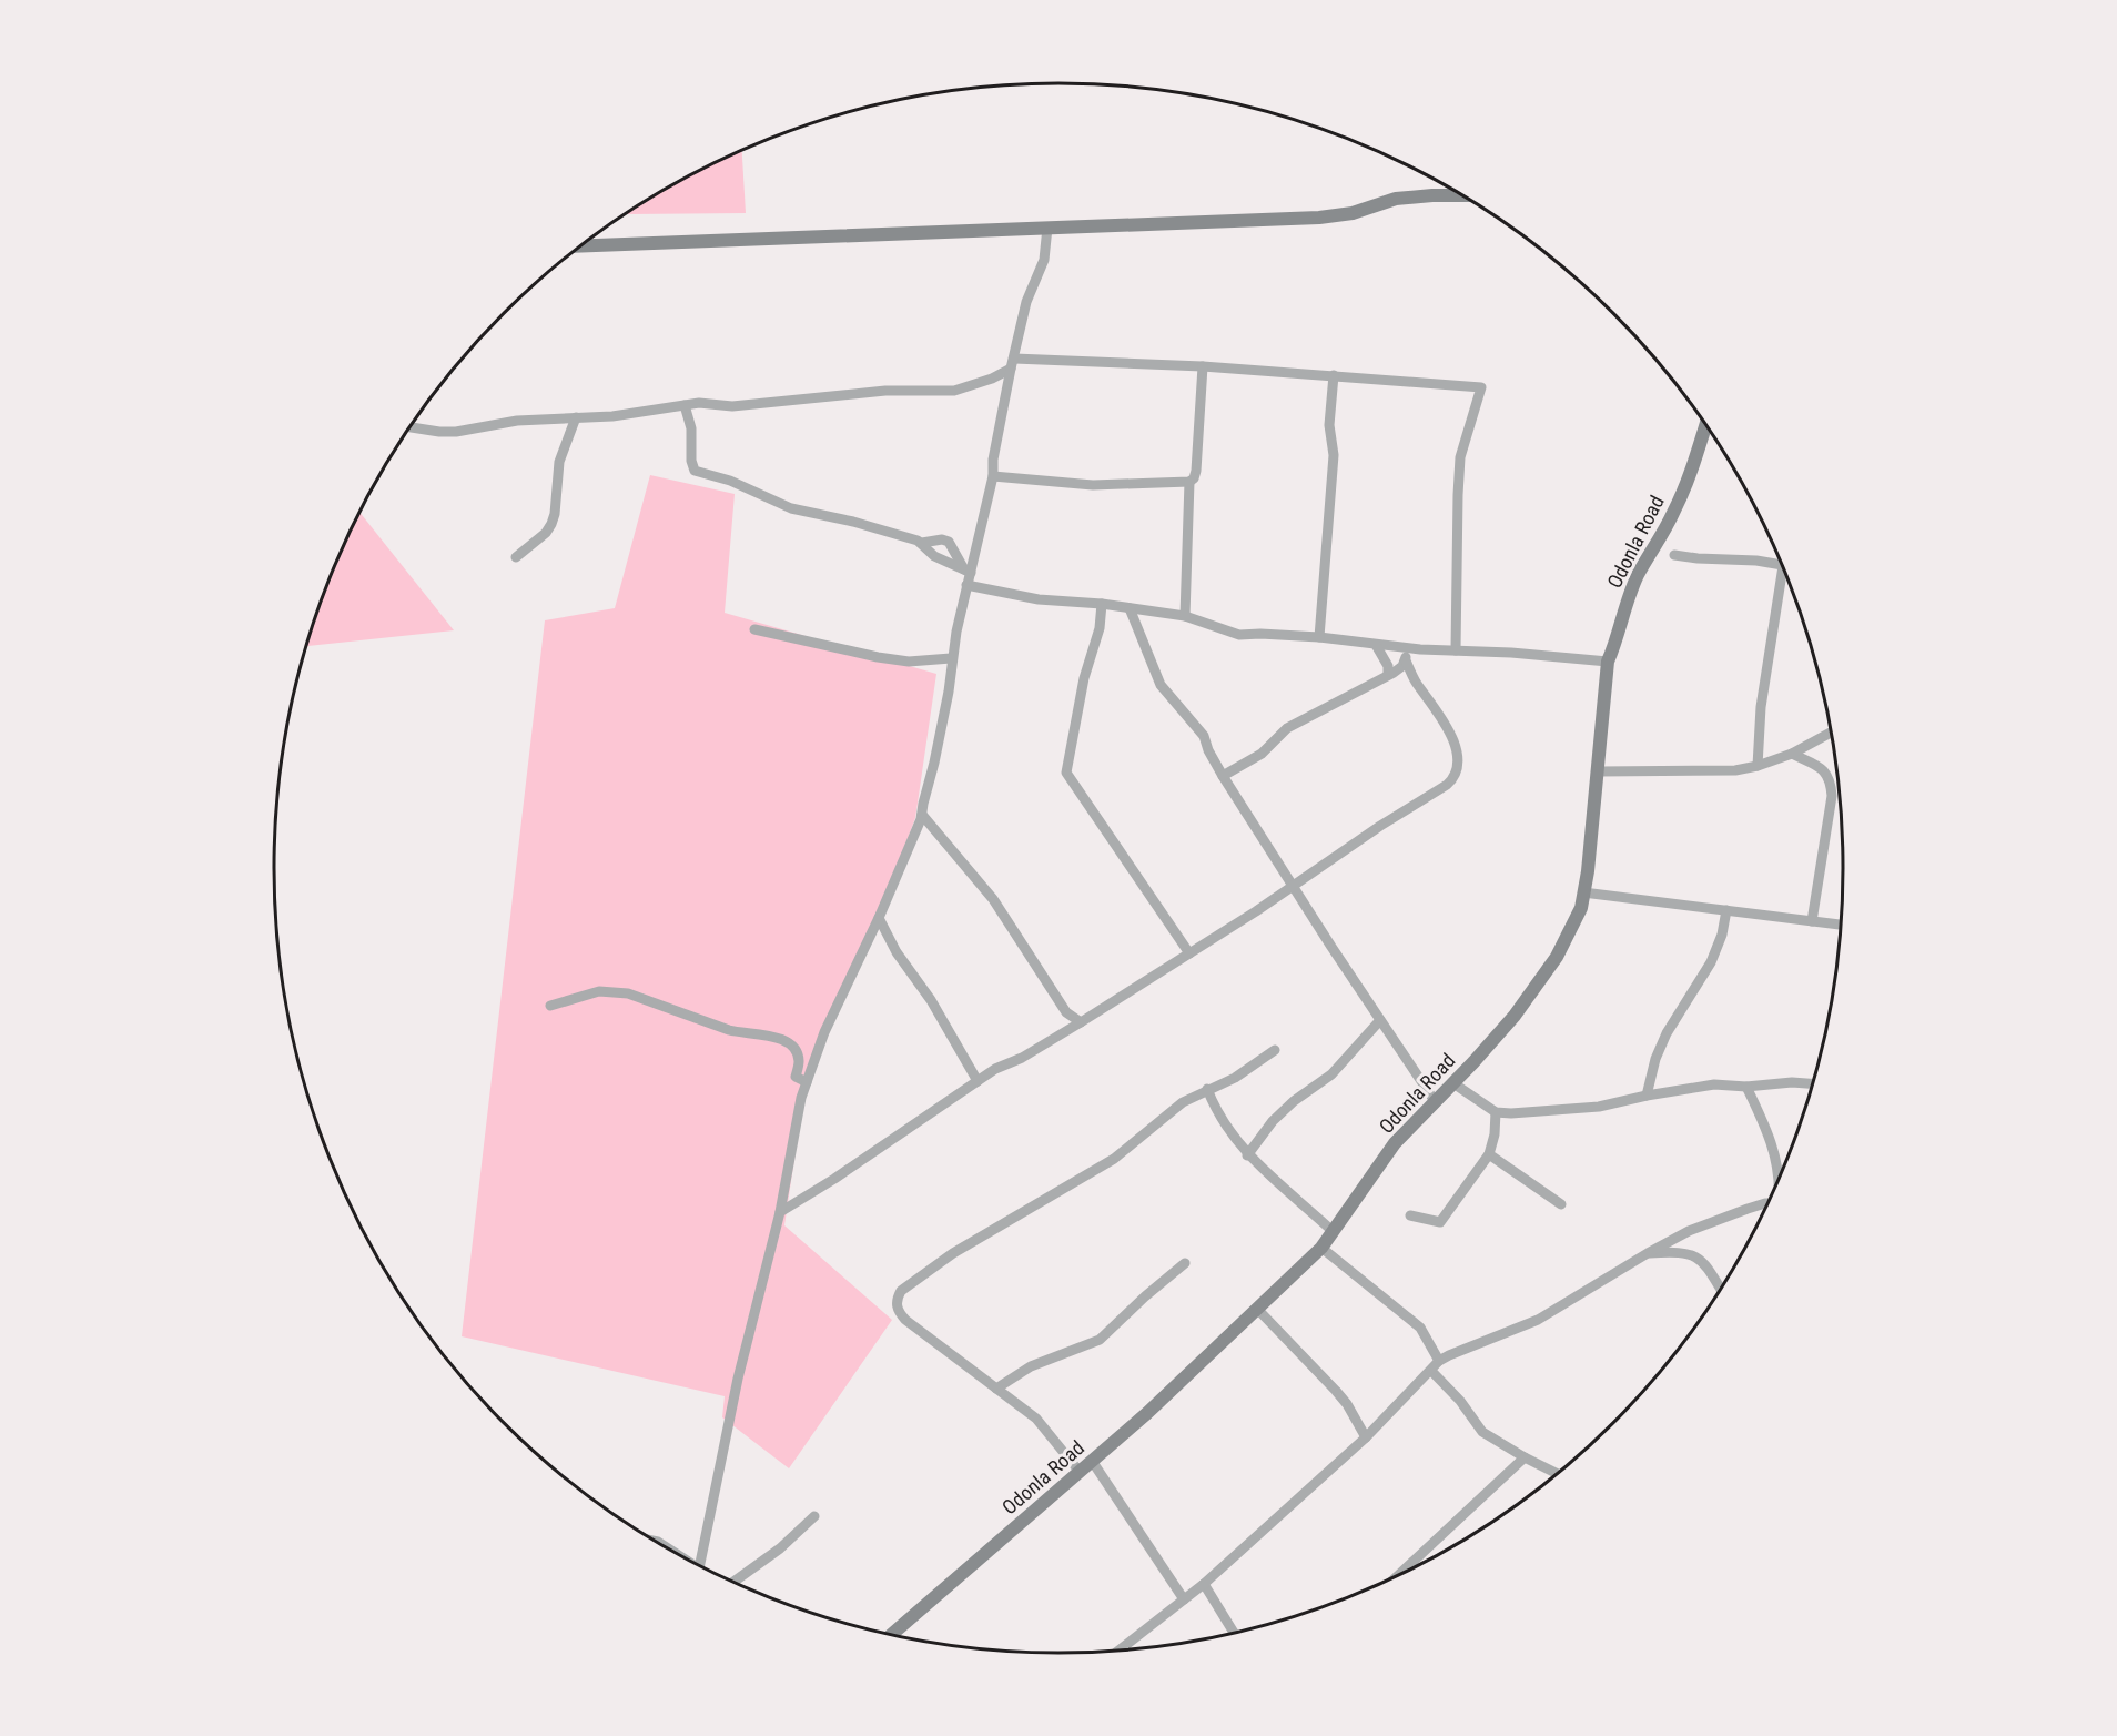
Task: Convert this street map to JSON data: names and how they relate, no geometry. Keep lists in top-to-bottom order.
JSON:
{
  "streets": {
    "street": ["Odonla Road"]
  }
}
